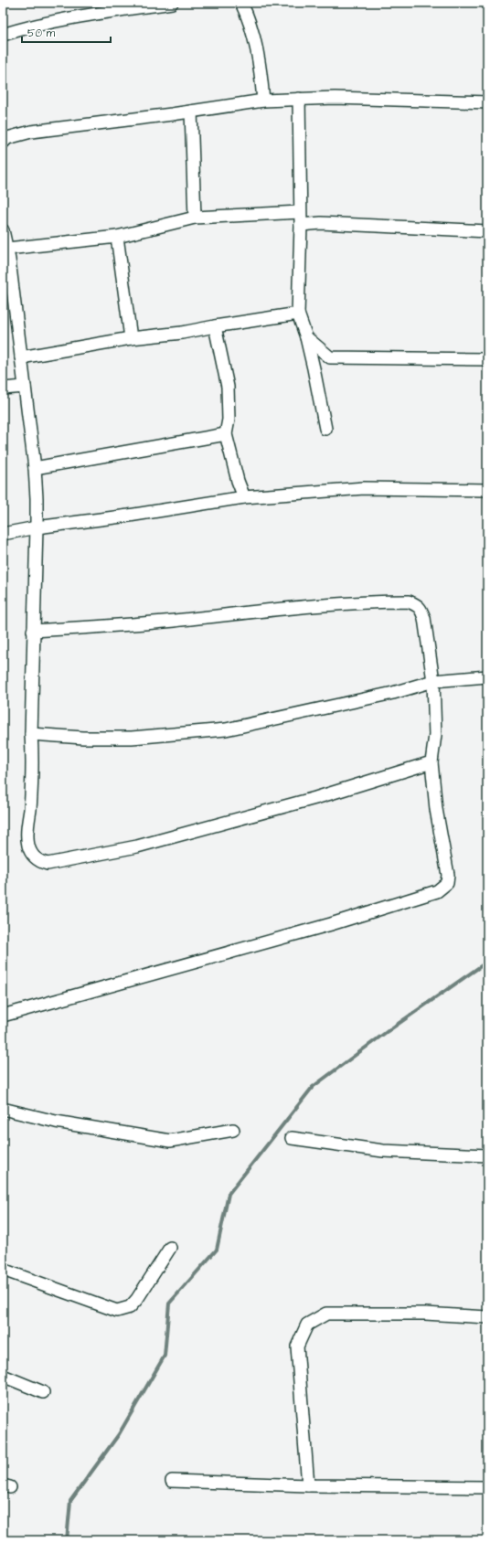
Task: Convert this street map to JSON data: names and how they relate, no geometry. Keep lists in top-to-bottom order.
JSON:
{
  "scale_bar": "50 m"
}
